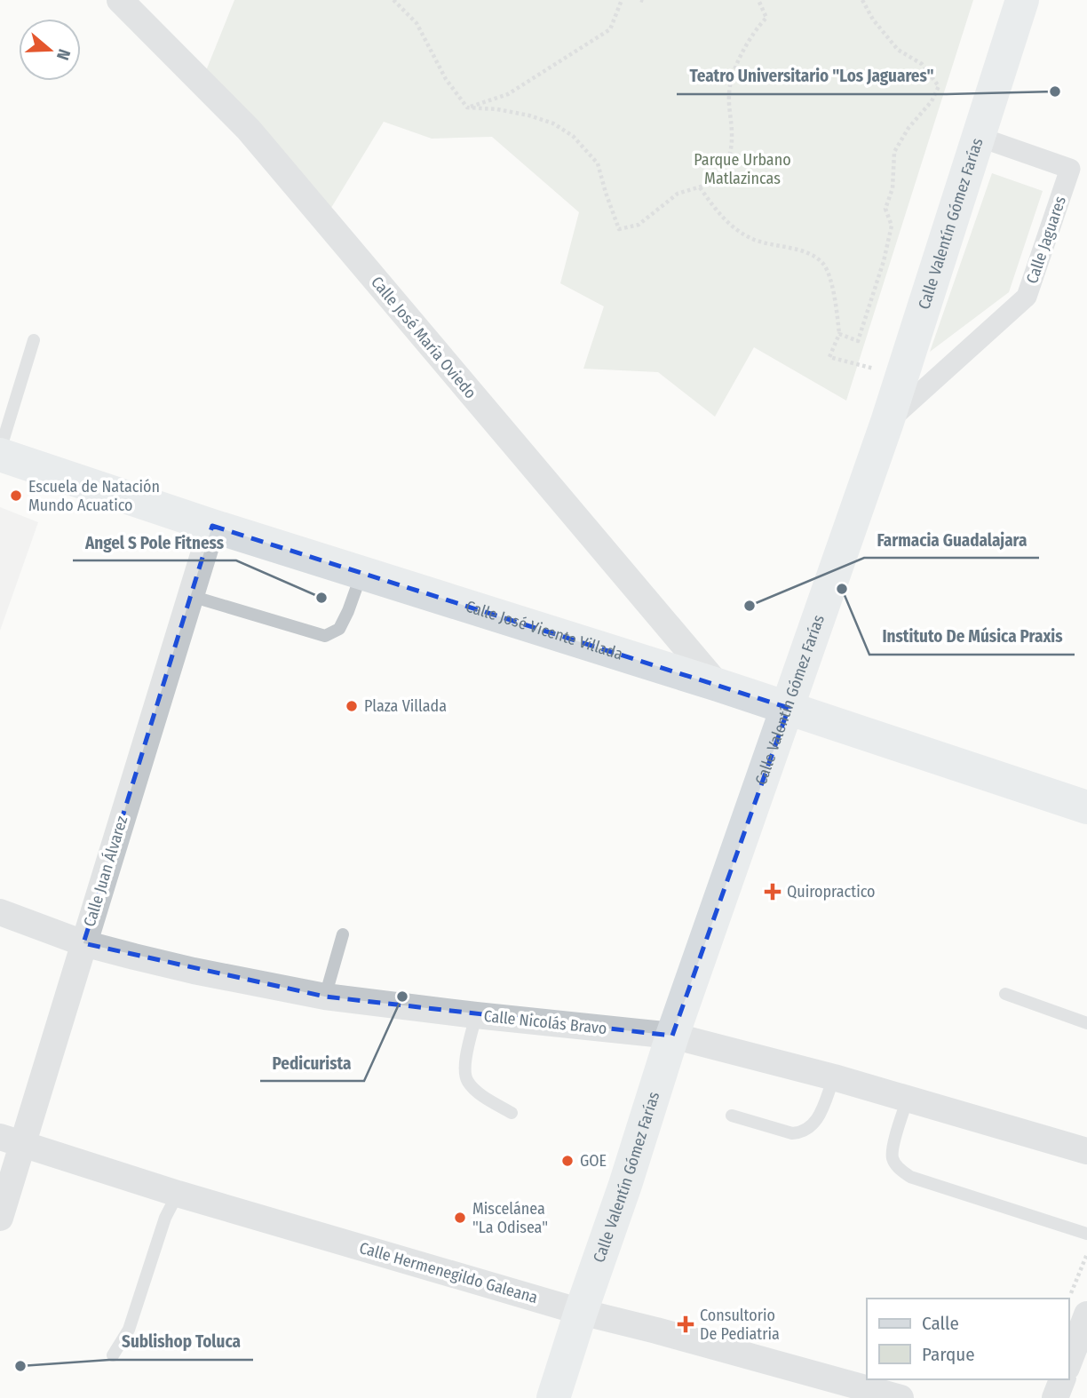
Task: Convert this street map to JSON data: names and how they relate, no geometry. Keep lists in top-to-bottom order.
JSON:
{
  "streets": {
    "main road": ["Calle Valentín Gómez Farías", "Calle José Vicente Villada"],
    "street": [
      "Calle Jaguares",
      "Calle José María Oviedo",
      "Calle Juan Álvarez",
      "Calle Nicolás Bravo",
      "Calle Hermenegildo Galeana"
    ]
  },
  "crossings": [
    ["Calle Valentín Gómez Farías", "Calle Jaguares"],
    ["Calle Valentín Gómez Farías", "Calle José Vicente Villada"],
    ["Calle Valentín Gómez Farías", "Calle Nicolás Bravo"],
    ["Calle Valentín Gómez Farías", "Calle Hermenegildo Galeana"],
    ["Calle José María Oviedo", "Calle José Vicente Villada"],
    ["Calle José Vicente Villada", "Calle Juan Álvarez"],
    ["Calle Juan Álvarez", "Calle Nicolás Bravo"],
    ["Calle Juan Álvarez", "Calle Hermenegildo Galeana"]
  ],
  "parks": ["Parque Urbano Matlazincas"],
  "places": {
    "other": [
      "Teatro Universitario \"Los Jaguares\"",
      "Escuela de Natación Mundo Acuatico",
      "Instituto De Música Praxis",
      "Angel S Pole Fitness",
      "Farmacia Guadalajara",
      "Plaza Villada",
      "Pedicurista",
      "GOE",
      "Miscelánea \"La Odisea\"",
      "Sublishop Toluca"
    ],
    "health": ["Quiropractico", "Consultorio De Pediatria"]
  },
  "legend": ["Calle", "Parque"],
  "north": "right"
}
